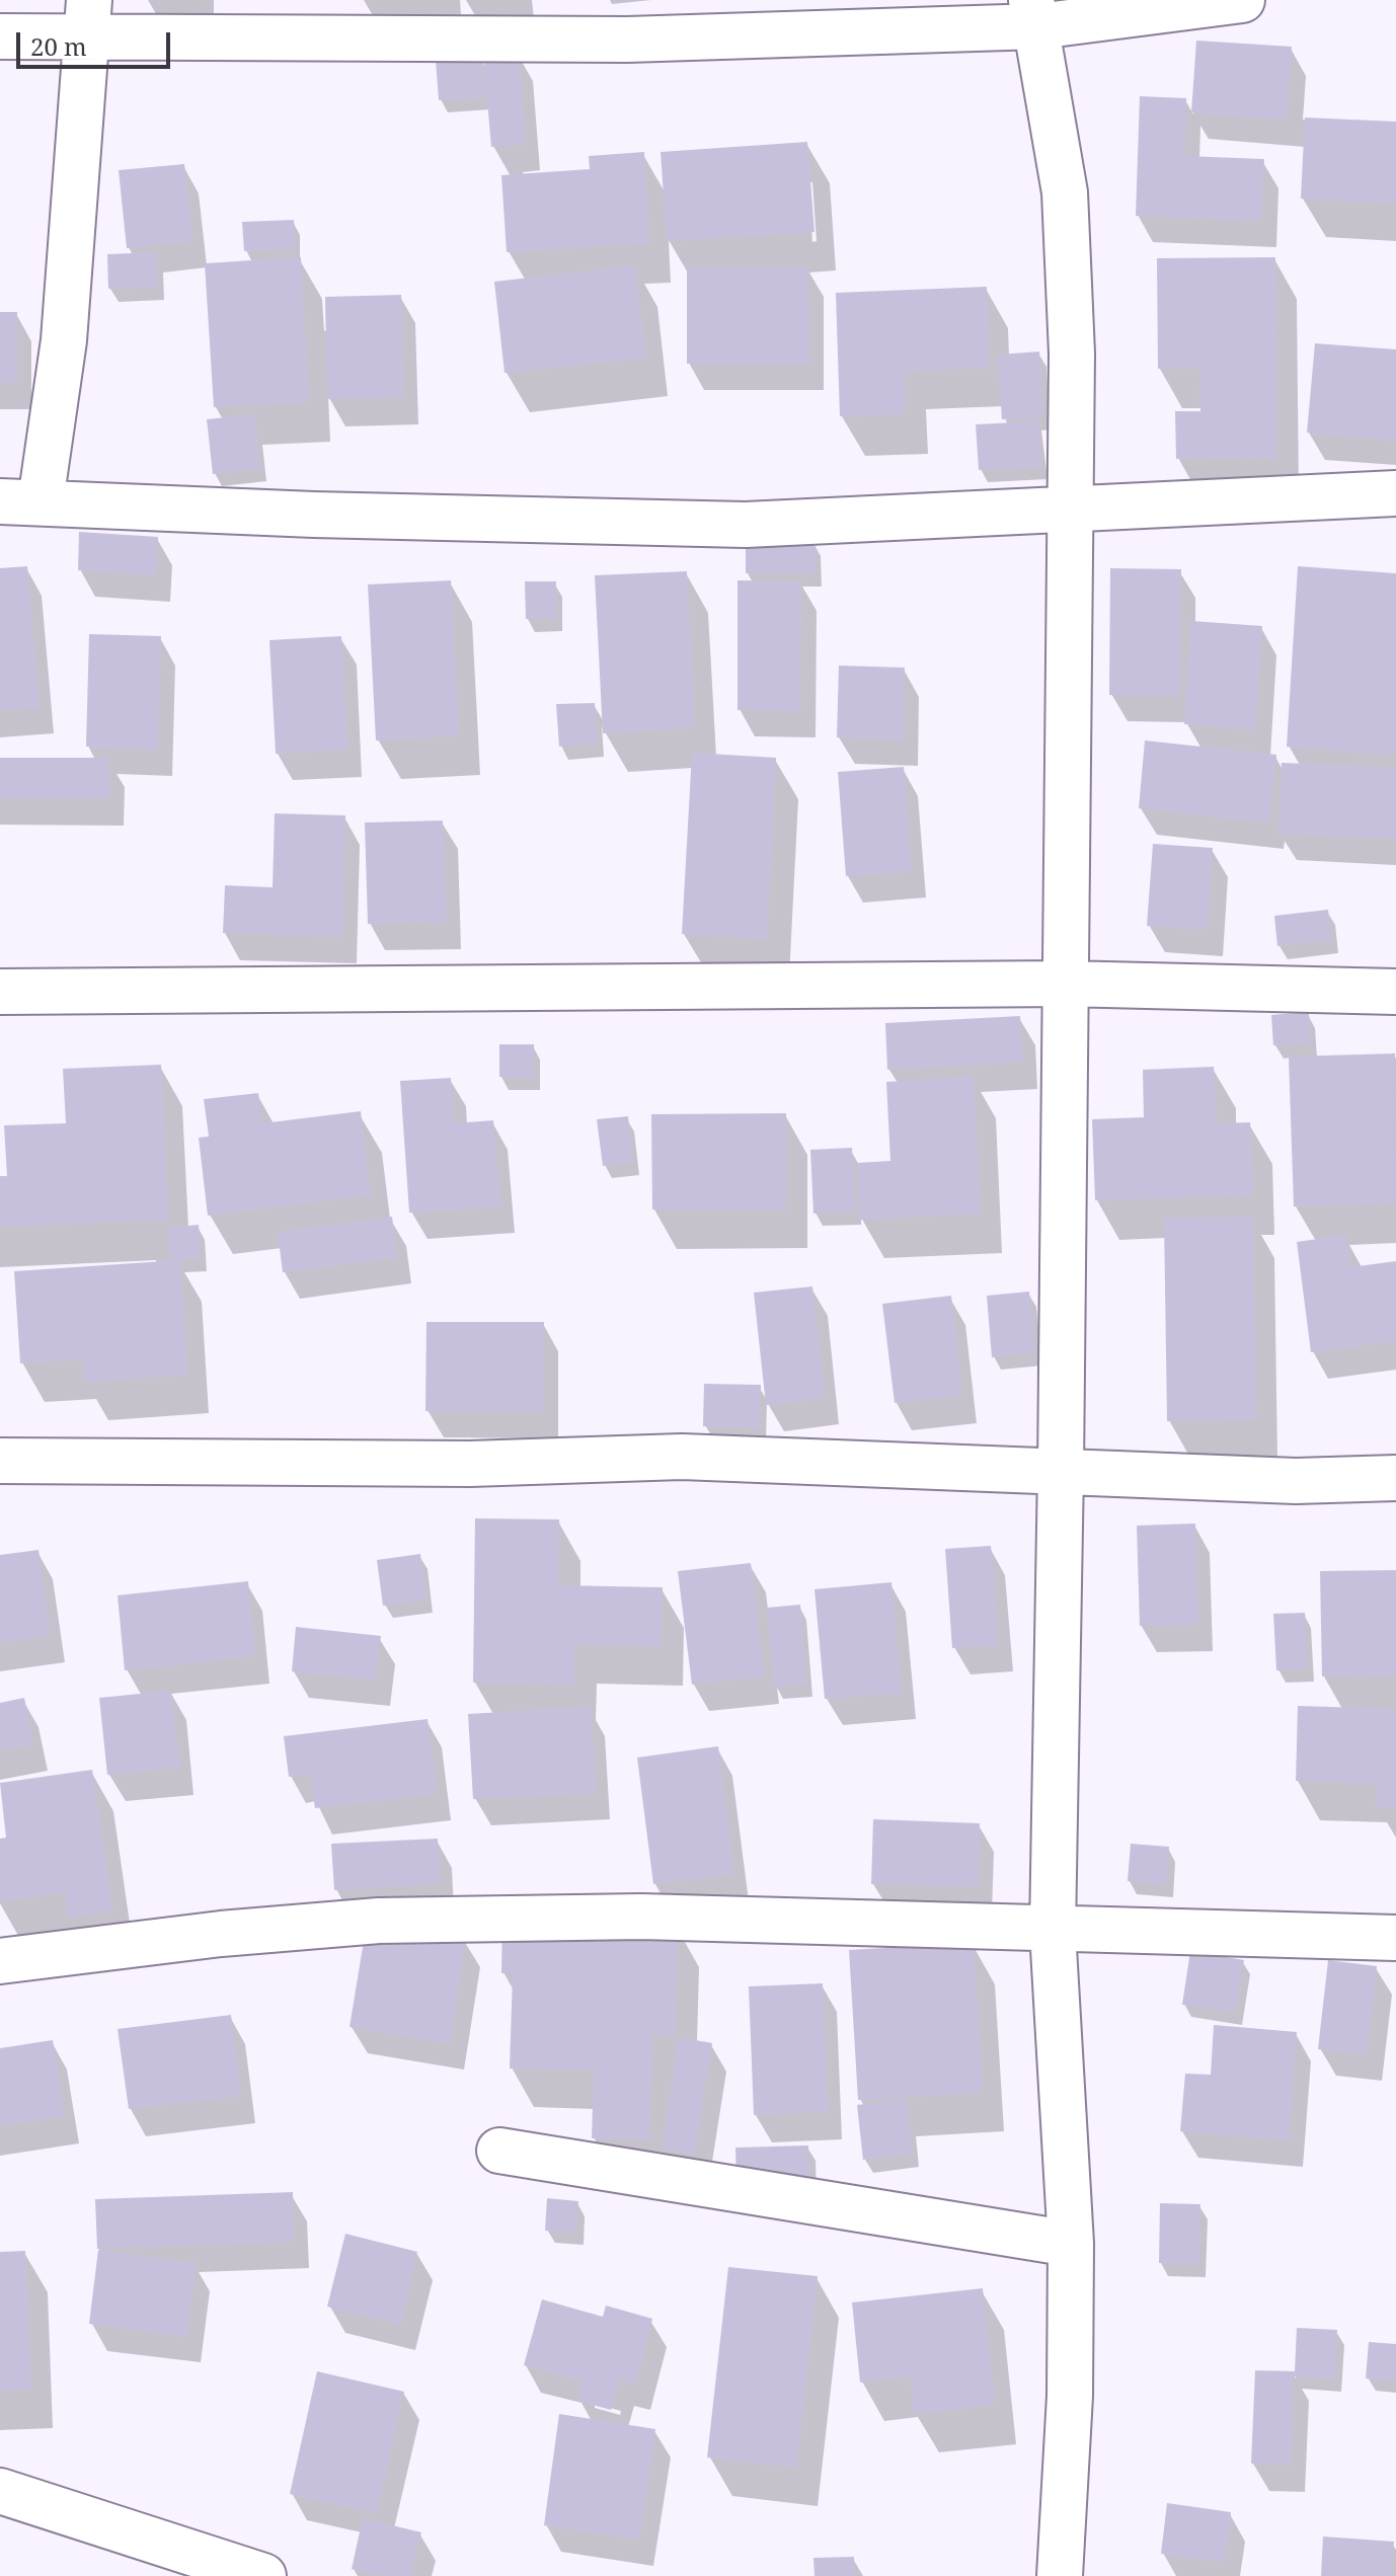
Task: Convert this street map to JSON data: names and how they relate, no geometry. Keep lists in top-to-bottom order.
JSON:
{
  "scale_bar": "20 m"
}
